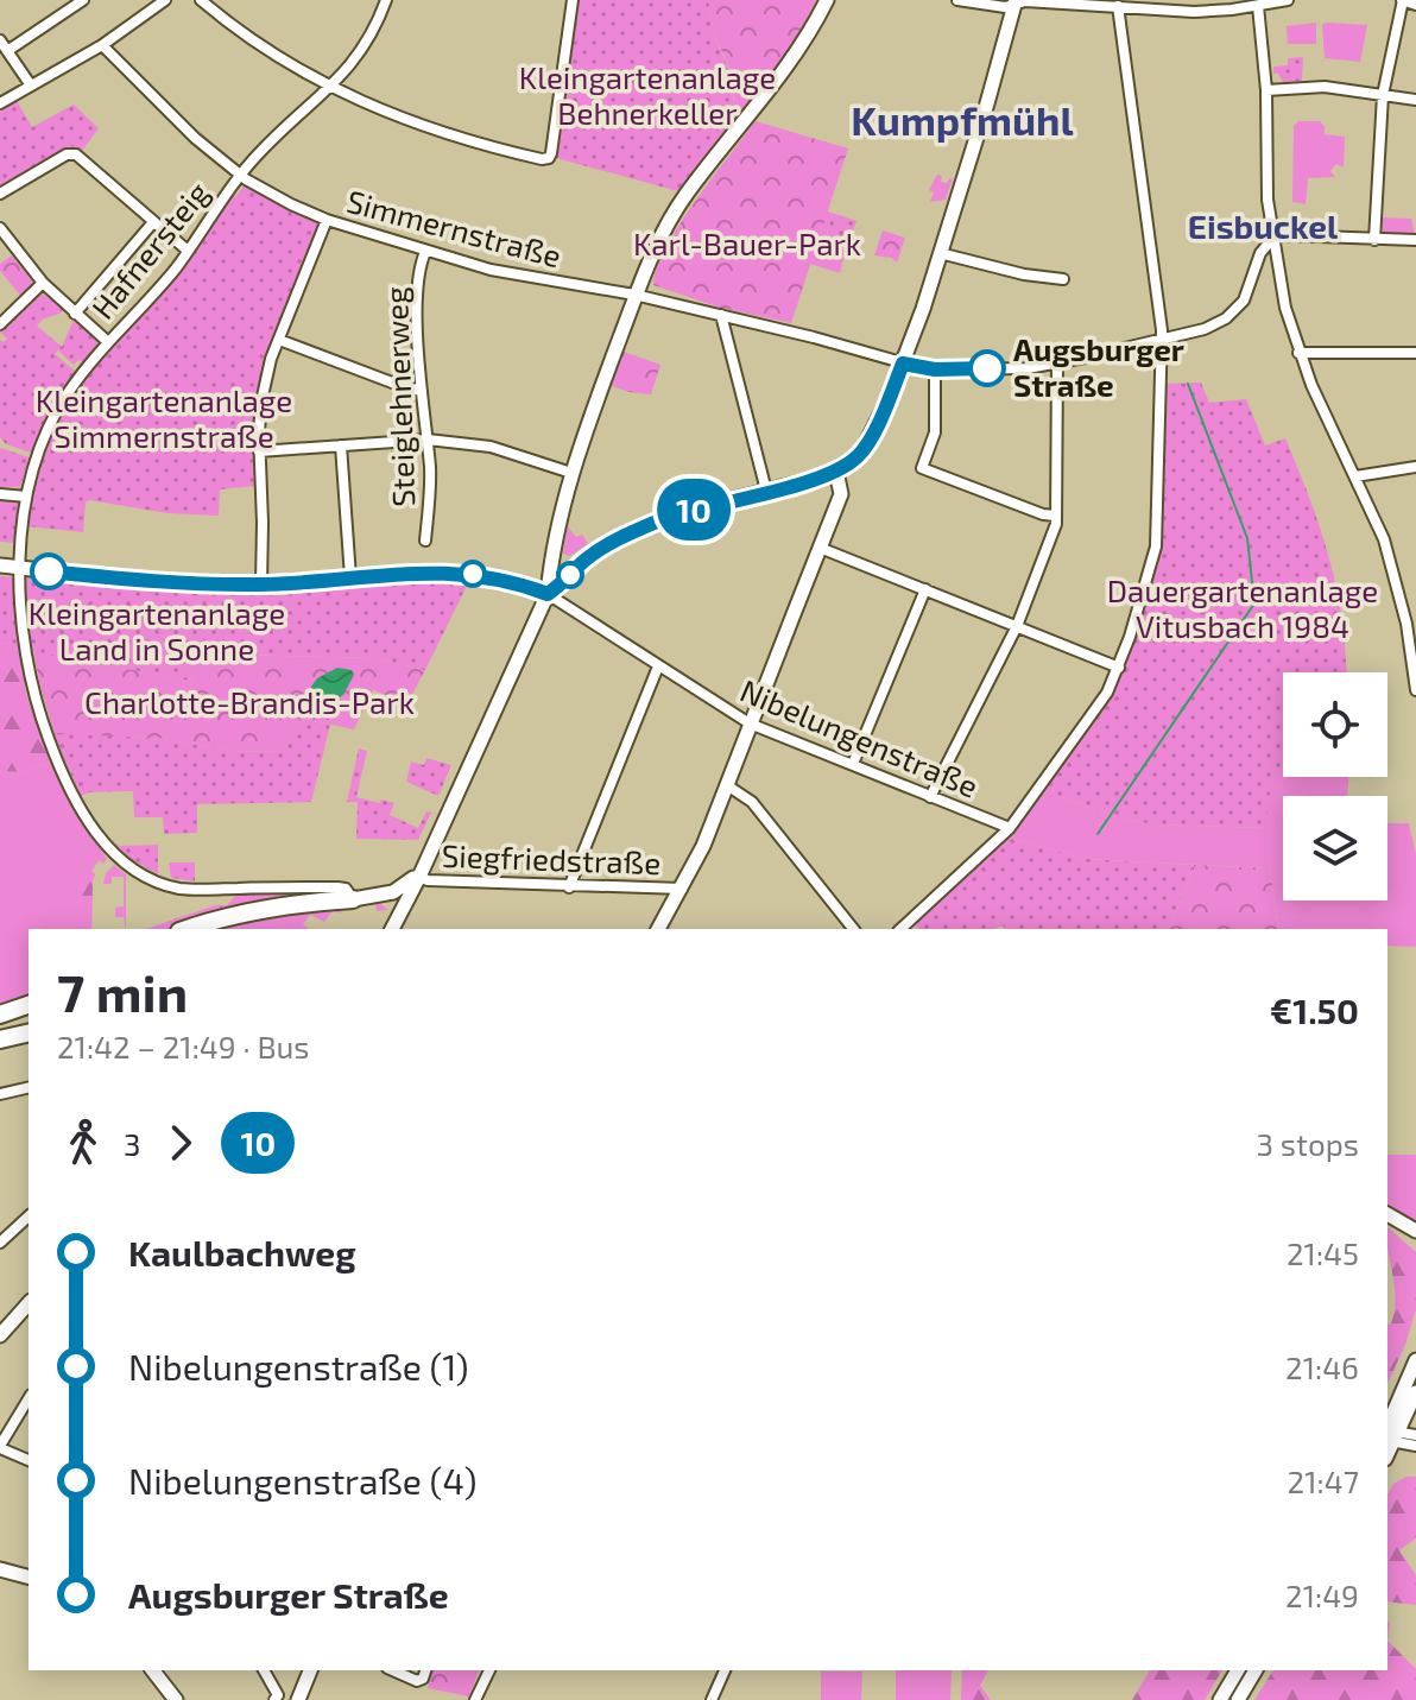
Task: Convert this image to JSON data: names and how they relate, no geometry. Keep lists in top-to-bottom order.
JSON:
{
  "streets": {
    "street": [
      "Simmernstraße",
      "Hafnersteig",
      "Steiglehnerweg",
      "Nibelungenstraße",
      "Siegfriedstraße"
    ]
  },
  "crossings": [
    ["Simmernstraße", "Hafnersteig"],
    ["Simmernstraße", "Steiglehnerweg"]
  ],
  "districts": ["Kumpfmühl", "Eisbuckel"],
  "parks": [
    "Kleingartenanlage Behnerkeller",
    "Karl-Bauer-Park",
    "Kleingartenanlage Simmernstraße",
    "Dauergartenanlage Vitusbach 1984",
    "Kleingartenanlage Land in Sonne",
    "Charlotte-Brandis-Park"
  ],
  "places": ["Augsburger Straße"],
  "lines": ["bus line 10"],
  "page": {
    "on_map": "10",
    "heading": ["7 min", "21:42 – 21:49 · Bus", "€1.50"],
    "legs": ["3", "10", "3 stops"],
    "list": [
      {
        "name": "Kaulbachweg",
        "value": "21:45"
      },
      {
        "name": "Nibelungenstraße (1)",
        "value": "21:46"
      },
      {
        "name": "Nibelungenstraße (4)",
        "value": "21:47"
      },
      {
        "name": "Augsburger Straße",
        "value": "21:49"
      }
    ]
  }
}
